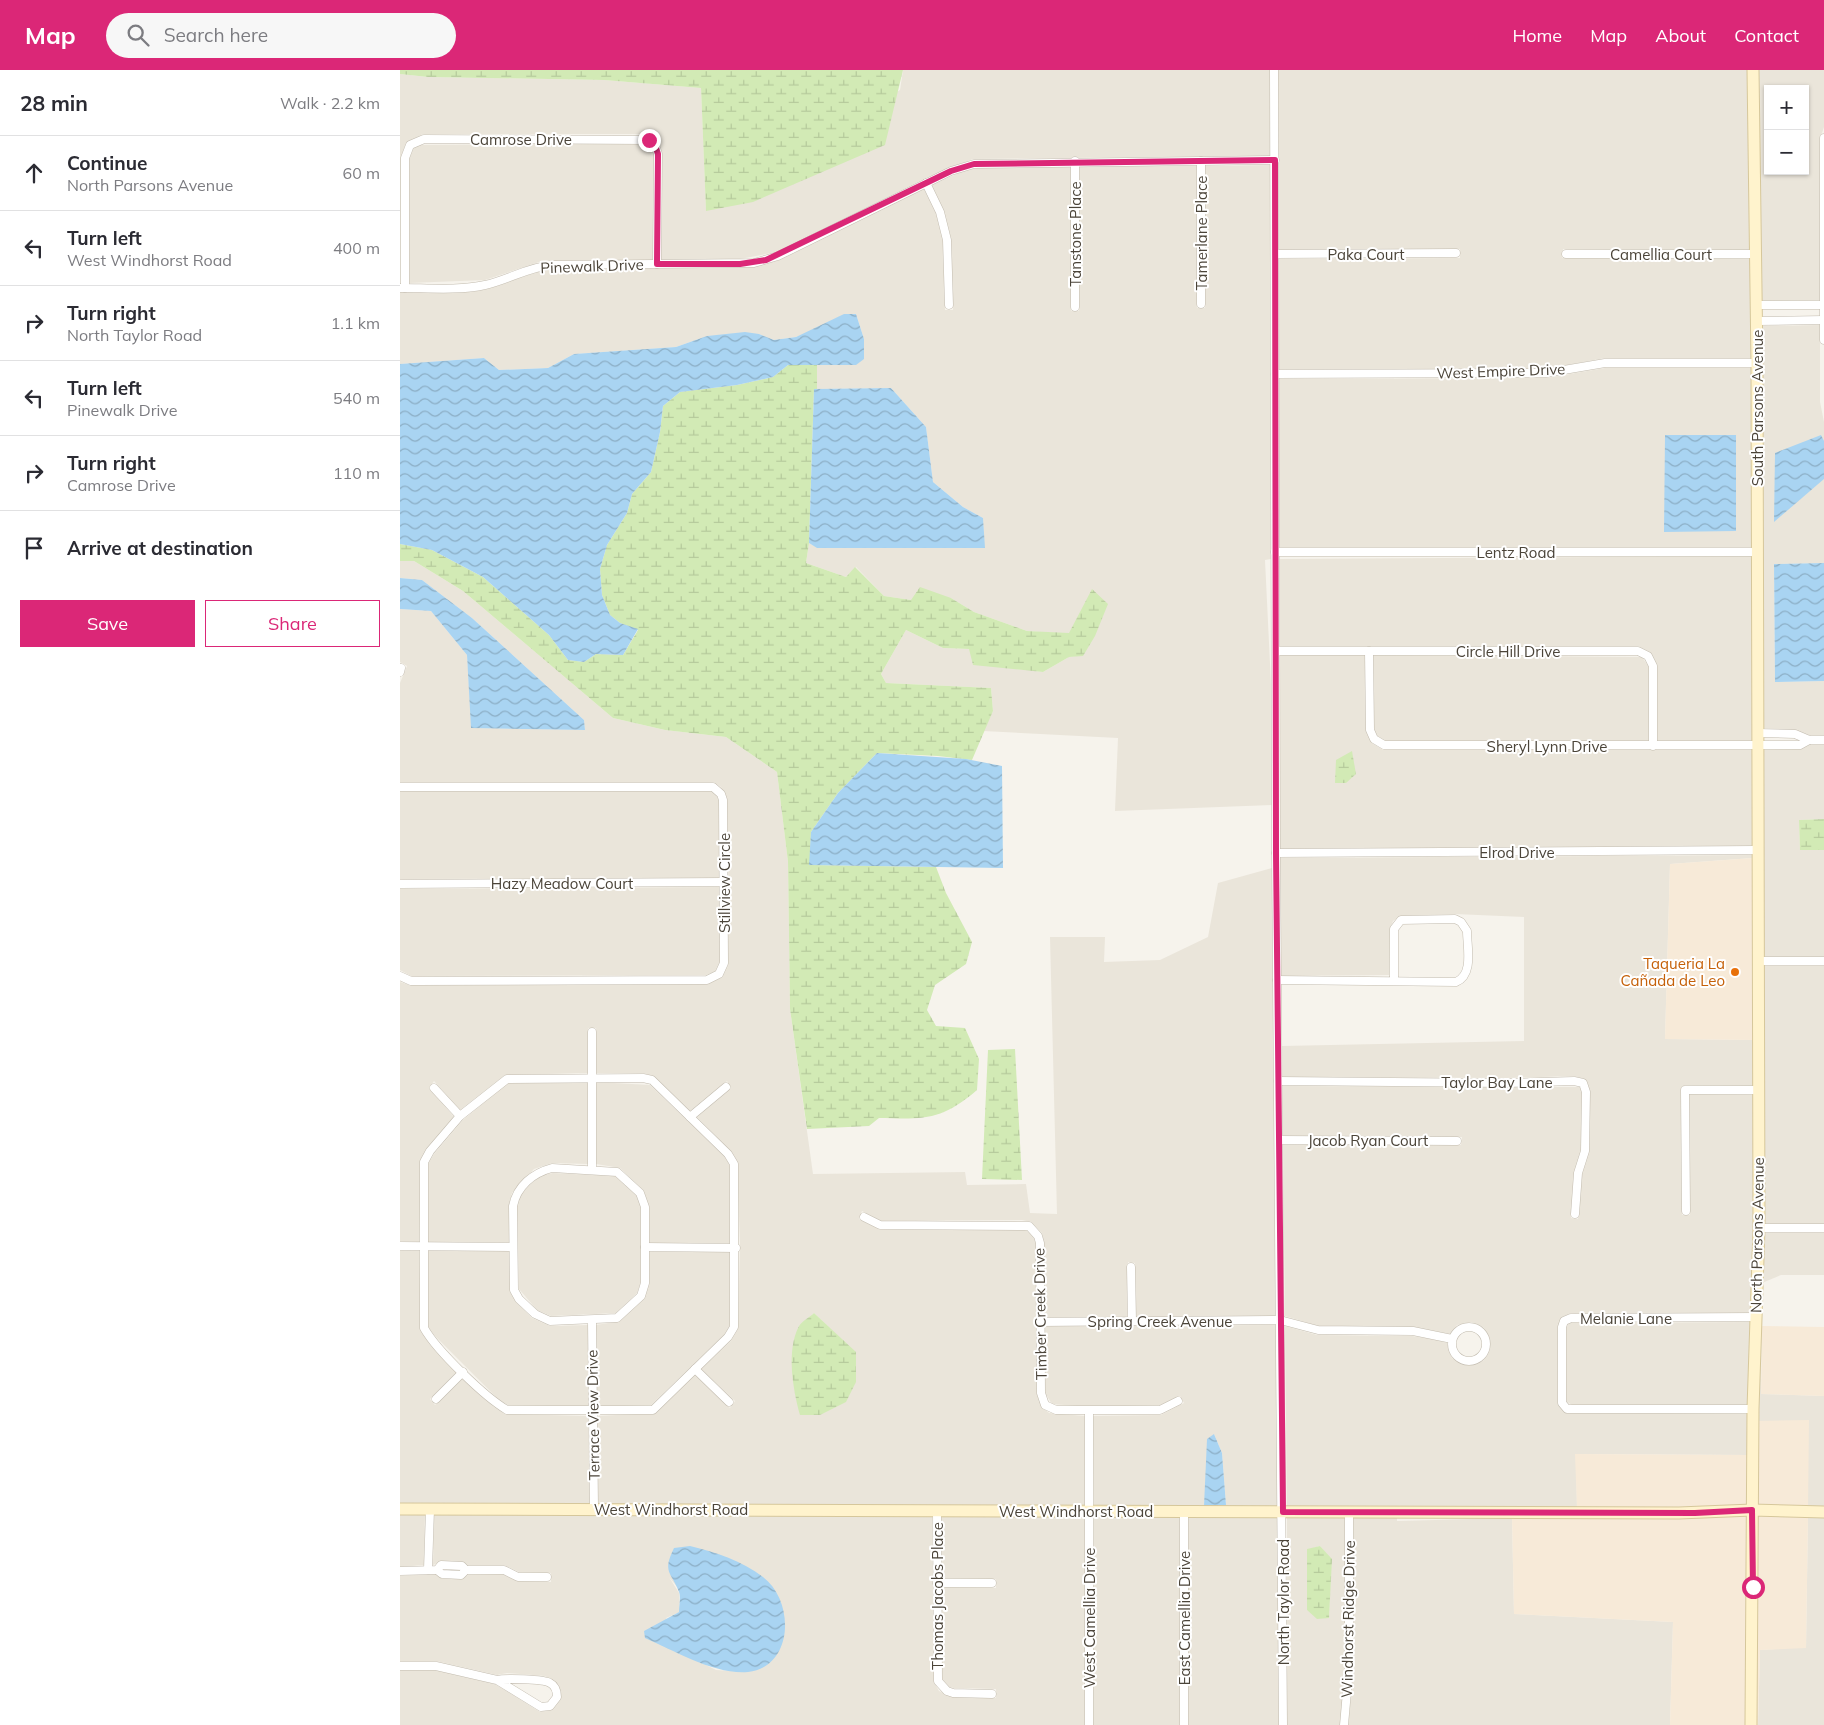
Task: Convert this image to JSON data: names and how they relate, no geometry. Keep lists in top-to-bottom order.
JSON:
{
  "streets": {
    "main road": ["South Parsons Avenue", "North Parsons Avenue", "West Windhorst Road"],
    "street": [
      "Camrose Drive",
      "Tamerlane Place",
      "Tanstone Place",
      "Paka Court",
      "Camellia Court",
      "Pinewalk Drive",
      "West Empire Drive",
      "Lentz Road",
      "Circle Hill Drive",
      "Sheryl Lynn Drive",
      "Elrod Drive",
      "Hazy Meadow Court",
      "Stillview Circle",
      "Taylor Bay Lane",
      "Jacob Ryan Court",
      "Timber Creek Drive",
      "Melanie Lane",
      "Spring Creek Avenue",
      "Terrace View Drive",
      "Thomas Jacobs Place",
      "North Taylor Road",
      "West Camellia Drive",
      "East Camellia Drive",
      "Windhorst Ridge Drive"
    ]
  },
  "crossings": [
    ["Camrose Drive", "Pinewalk Drive"],
    ["Tamerlane Place", "Pinewalk Drive"],
    ["Tanstone Place", "Pinewalk Drive"],
    ["Paka Court", "North Taylor Road"],
    ["Camellia Court", "South Parsons Avenue"],
    ["Pinewalk Drive", "North Taylor Road"],
    ["West Empire Drive", "South Parsons Avenue"],
    ["West Empire Drive", "North Taylor Road"],
    ["South Parsons Avenue", "Lentz Road"],
    ["South Parsons Avenue", "Sheryl Lynn Drive"],
    ["South Parsons Avenue", "North Parsons Avenue"],
    ["Lentz Road", "North Taylor Road"],
    ["Circle Hill Drive", "Sheryl Lynn Drive"],
    ["Circle Hill Drive", "North Taylor Road"],
    ["Sheryl Lynn Drive", "North Parsons Avenue"],
    ["Elrod Drive", "North Parsons Avenue"],
    ["Elrod Drive", "North Taylor Road"],
    ["Hazy Meadow Court", "Stillview Circle"],
    ["Taylor Bay Lane", "North Taylor Road"],
    ["Jacob Ryan Court", "North Taylor Road"],
    ["North Parsons Avenue", "Melanie Lane"],
    ["North Parsons Avenue", "West Windhorst Road"],
    ["Timber Creek Drive", "Spring Creek Avenue"],
    ["Timber Creek Drive", "West Camellia Drive"],
    ["Spring Creek Avenue", "North Taylor Road"],
    ["Terrace View Drive", "West Windhorst Road"],
    ["West Windhorst Road", "Thomas Jacobs Place"],
    ["West Windhorst Road", "North Taylor Road"],
    ["West Windhorst Road", "West Camellia Drive"],
    ["West Windhorst Road", "East Camellia Drive"],
    ["West Windhorst Road", "Windhorst Ridge Drive"]
  ],
  "places": ["Taqueria La Cañada de Leo"],
  "page": {
    "header": "Map",
    "search": "Search here",
    "nav": [
      "Home",
      "Map",
      "About",
      "Contact"
    ],
    "heading": ["28 min", "Walk · 2.2 km"],
    "map_buttons": ["+", "−"],
    "list": [
      ["Continue", "North Parsons Avenue", "60 m"],
      ["Turn left", "West Windhorst Road", "400 m"],
      ["Turn right", "North Taylor Road", "1.1 km"],
      ["Turn left", "Pinewalk Drive", "540 m"],
      ["Turn right", "Camrose Drive", "110 m"],
      "Arrive at destination"
    ],
    "buttons": ["Save", "Share"]
  }
}
